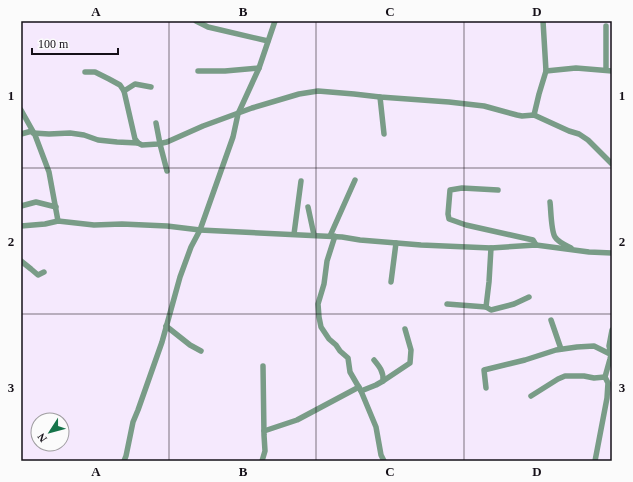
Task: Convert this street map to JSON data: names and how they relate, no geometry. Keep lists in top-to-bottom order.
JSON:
{
  "scale_bar": "100 m",
  "north": "bottom left",
  "grid": {
    "columns": [
      "A",
      "B",
      "C",
      "D"
    ],
    "rows": ["1", "2", "3"]
  }
}
